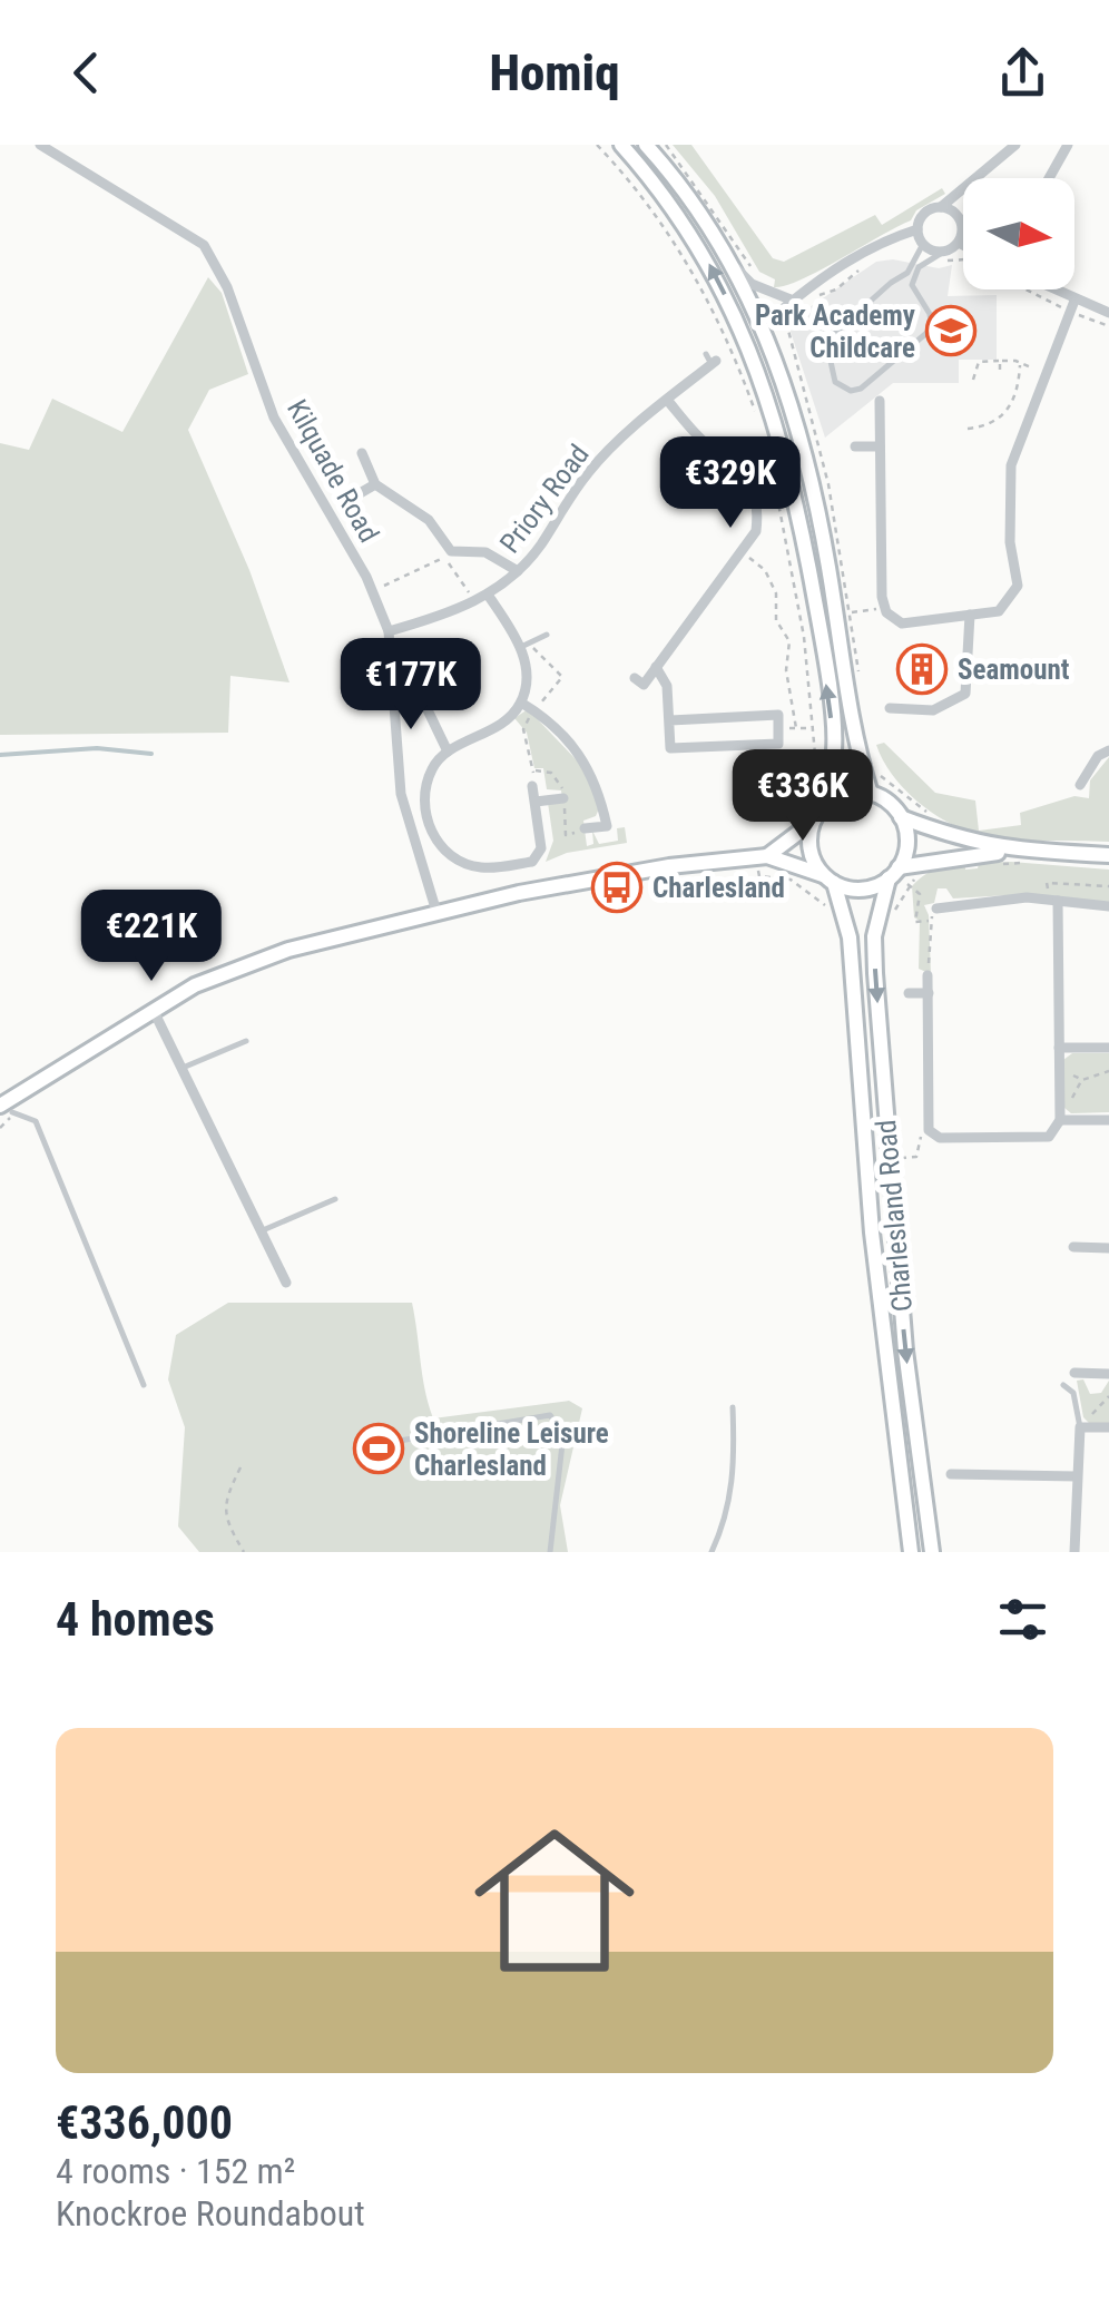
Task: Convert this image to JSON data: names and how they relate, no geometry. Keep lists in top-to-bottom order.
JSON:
{
  "streets": {
    "main road": ["Charlesland Road"],
    "street": ["Kilquade Road", "Priory Road"]
  },
  "crossings": [
    ["Kilquade Road", "Priory Road"]
  ],
  "places": {
    "school or university": ["Park Academy Childcare"],
    "building": ["Seamount"],
    "bus stop": ["Charlesland"],
    "sports": ["Shoreline Leisure Charlesland"]
  },
  "north": "right",
  "page": {
    "header": "Homiq",
    "price": [
      "€329K",
      "€177K",
      "€336K",
      "€221K"
    ],
    "heading": "4 homes",
    "list": [
      {
        "name": "€336,000",
        "note": "4 rooms · 152 m² · Knockroe Roundabout"
      }
    ]
  }
}
